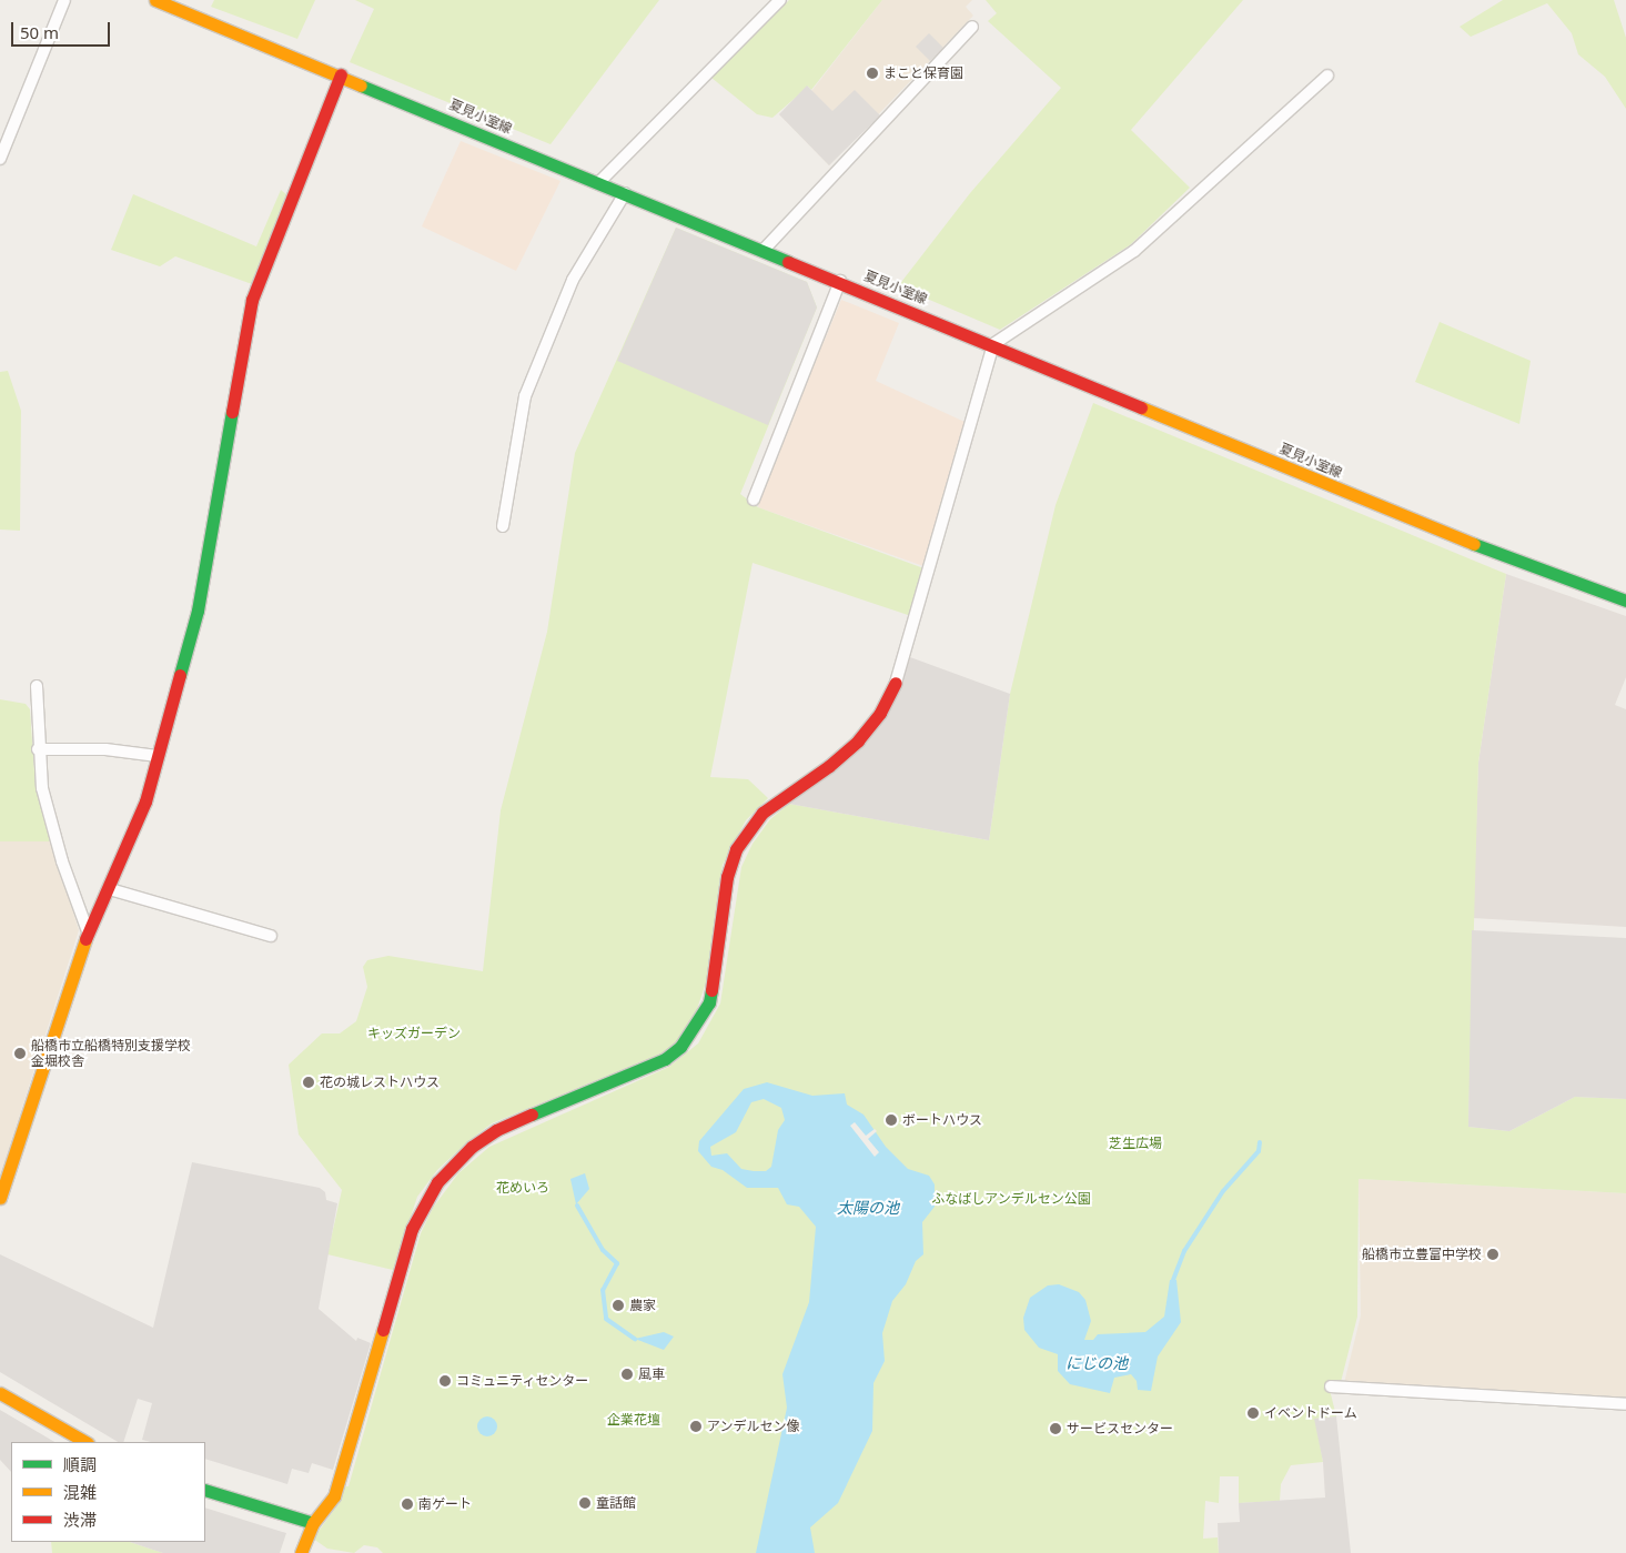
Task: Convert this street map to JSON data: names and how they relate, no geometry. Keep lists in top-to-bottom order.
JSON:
{
  "streets": {
    "street": ["夏見小室線"]
  },
  "water": ["太陽の池", "にじの池"],
  "parks": [
    "キッズガーデン",
    "芝生広場",
    "花めいろ",
    "ふなばしアンデルセン公園",
    "企業花壇"
  ],
  "places": [
    "まこと保育園",
    "船橋市立船橋特別支援学校 金堀校舎",
    "花の城レストハウス",
    "ボートハウス",
    "船橋市立豊富中学校",
    "農家",
    "風車",
    "コミュニティセンター",
    "イベントドーム",
    "アンデルセン像",
    "サービスセンター",
    "童話館",
    "南ゲート"
  ],
  "legend": ["順調", "混雑", "渋滞"],
  "scale_bar": "50 m"
}
